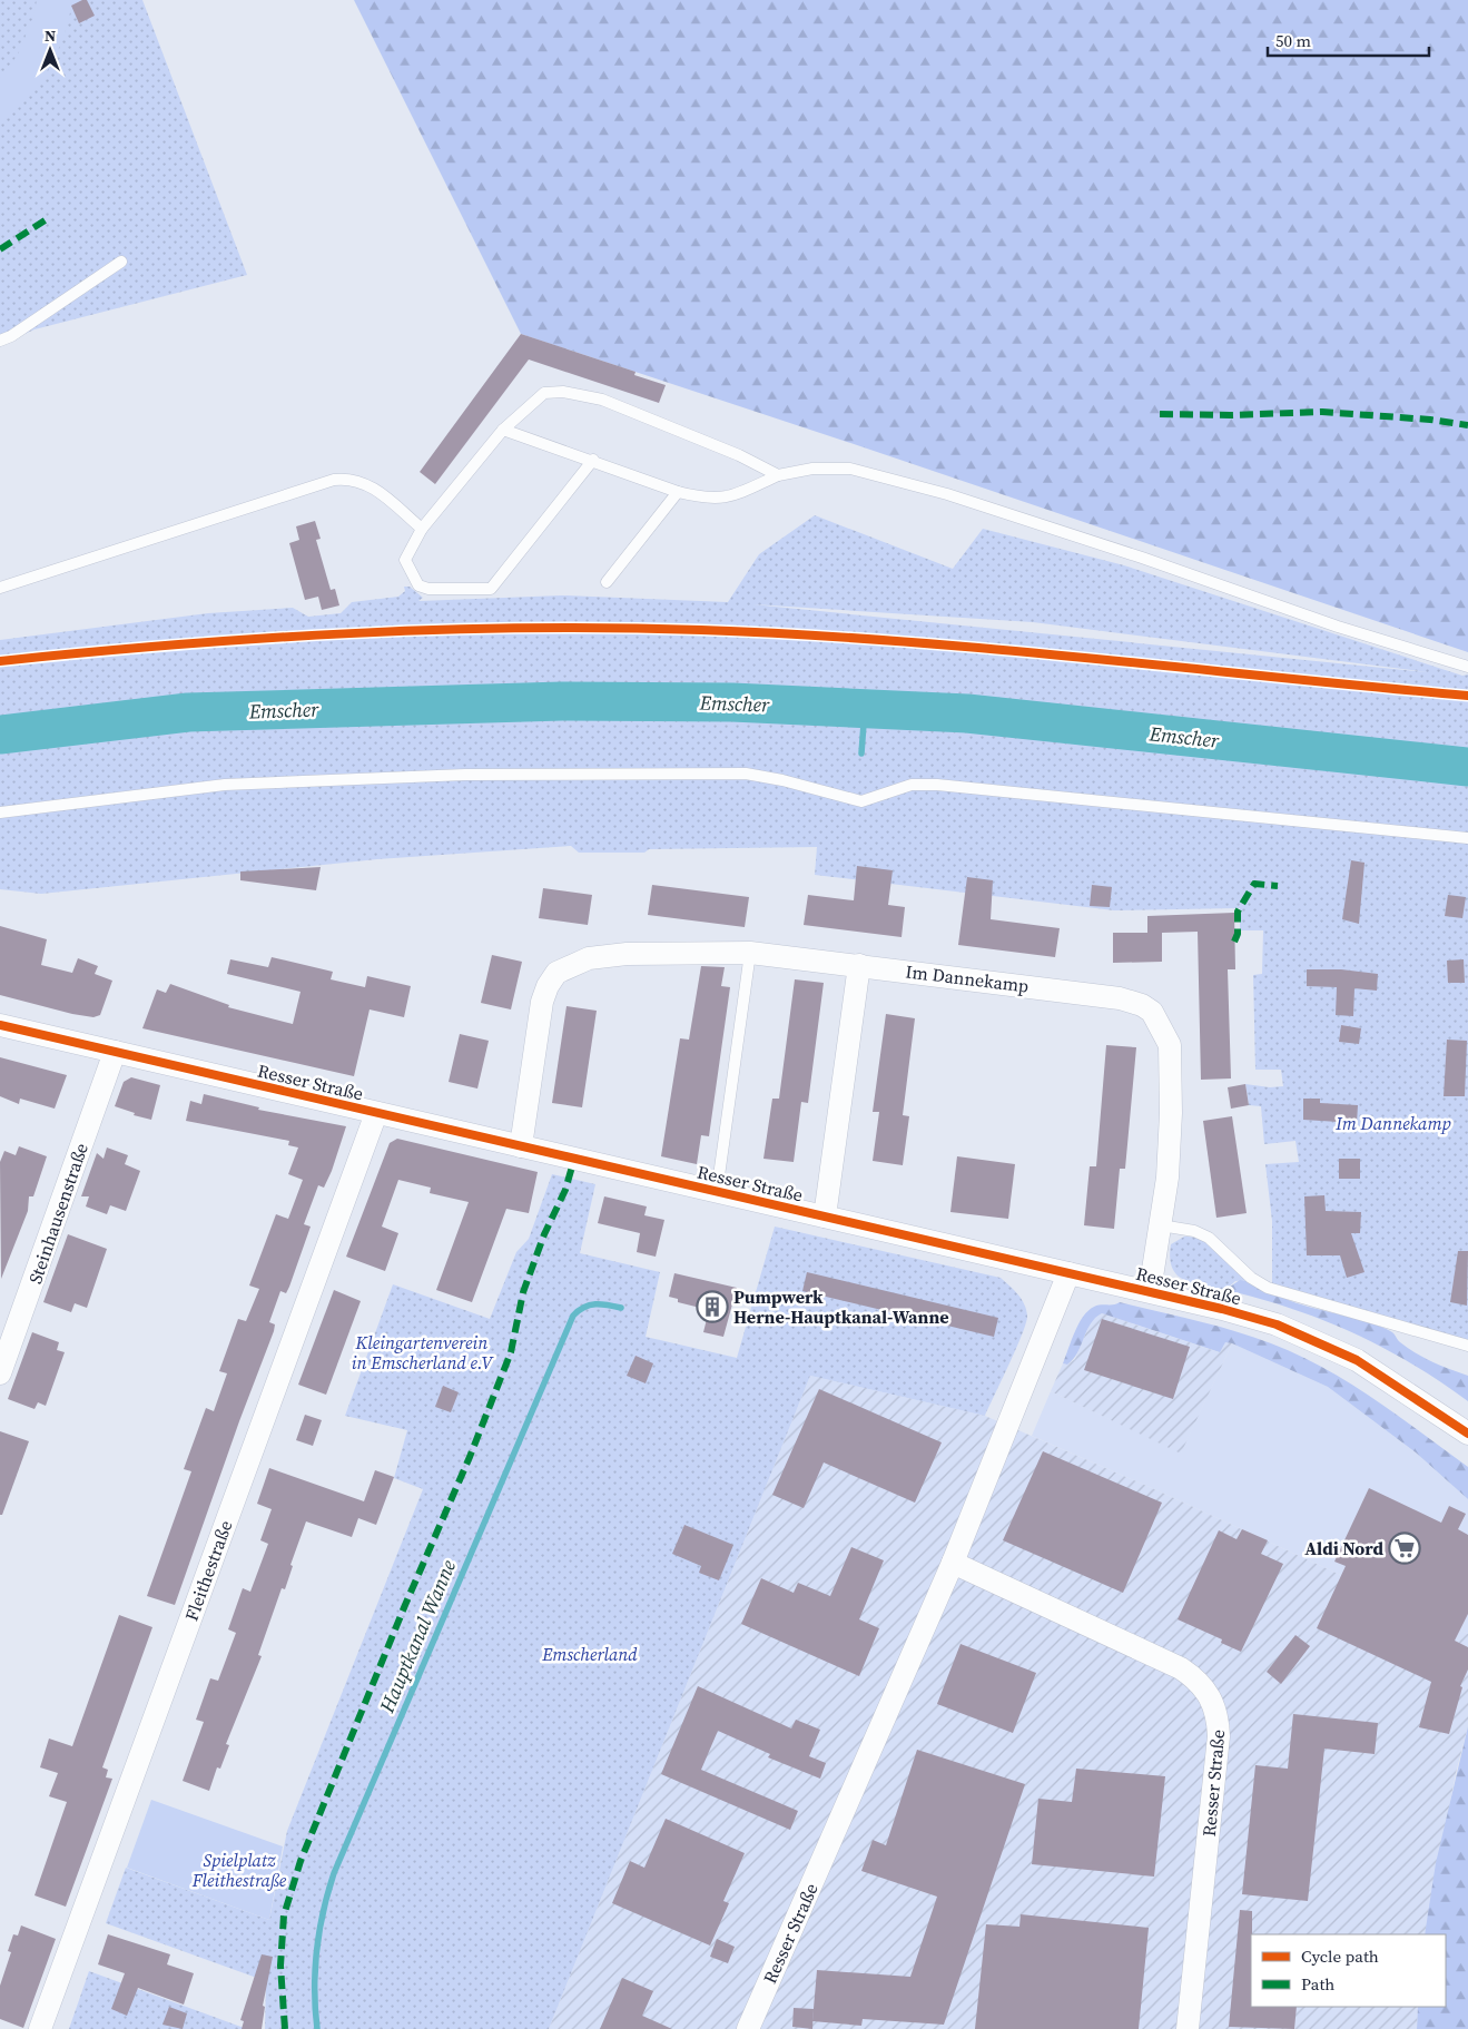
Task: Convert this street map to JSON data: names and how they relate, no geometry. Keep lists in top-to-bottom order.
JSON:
{
  "streets": {
    "street": [
      "Im Dannekamp",
      "Resser Straße",
      "Steinhausenstraße",
      "Fleithestraße"
    ]
  },
  "crossings": [
    ["Im Dannekamp", "Resser Straße"],
    ["Resser Straße", "Steinhausenstraße"],
    ["Resser Straße", "Fleithestraße"]
  ],
  "water": ["Emscher", "Hauptkanal Wanne"],
  "parks": [
    "Im Dannekamp",
    "Kleingartenverein in Emscherland e.V",
    "Emscherland",
    "Spielplatz Fleithestraße"
  ],
  "places": {
    "building": ["Pumpwerk Herne-Hauptkanal-Wanne"],
    "supermarket": ["Aldi Nord"]
  },
  "legend": ["Cycle path", "Path"],
  "scale_bar": "50 m",
  "north": "top"
}
